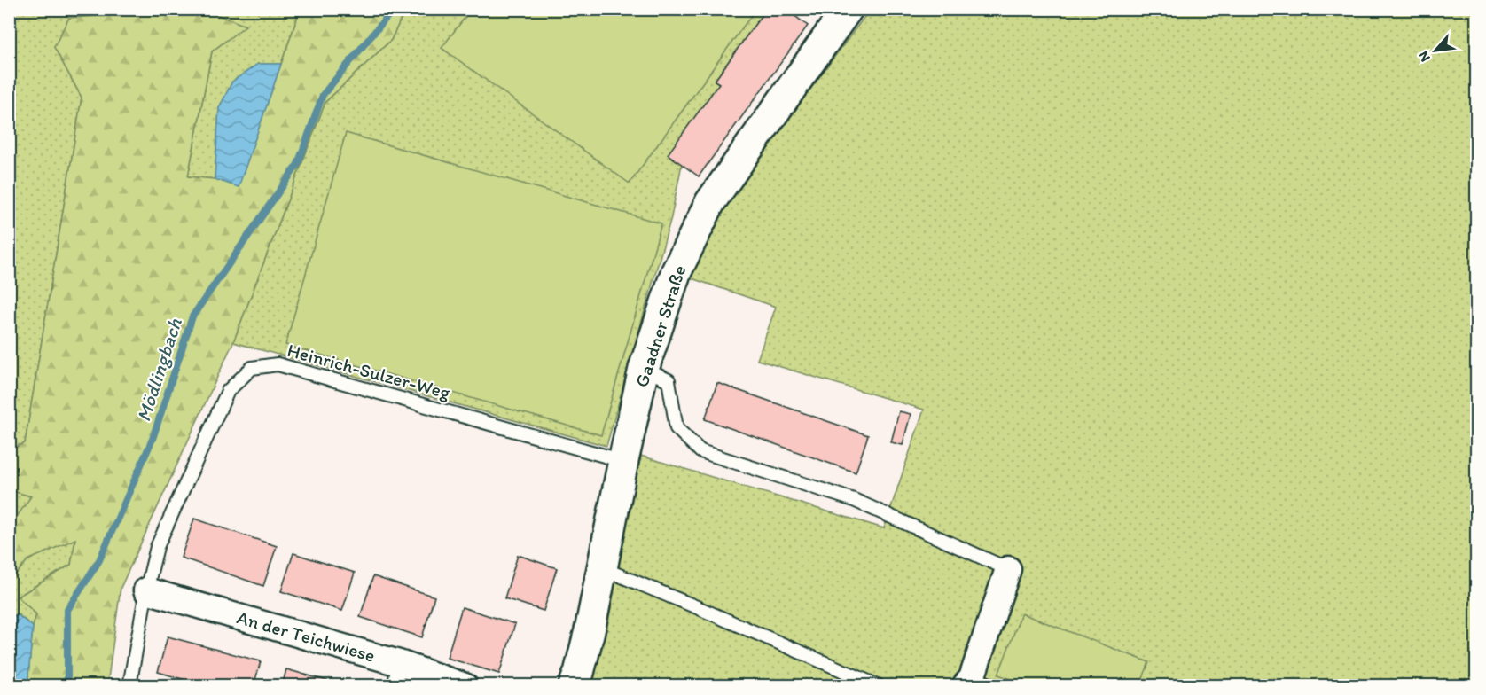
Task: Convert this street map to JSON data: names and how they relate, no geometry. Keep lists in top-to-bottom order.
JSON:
{
  "streets": {
    "street": ["Gaadner Straße", "An der Teichwiese"],
    "lane": ["Heinrich-Sulzer-Weg"]
  },
  "crossings": [
    ["Gaadner Straße", "Heinrich-Sulzer-Weg"],
    ["Heinrich-Sulzer-Weg", "An der Teichwiese"]
  ],
  "water": ["Mödlingbach"],
  "north": "bottom left"
}
